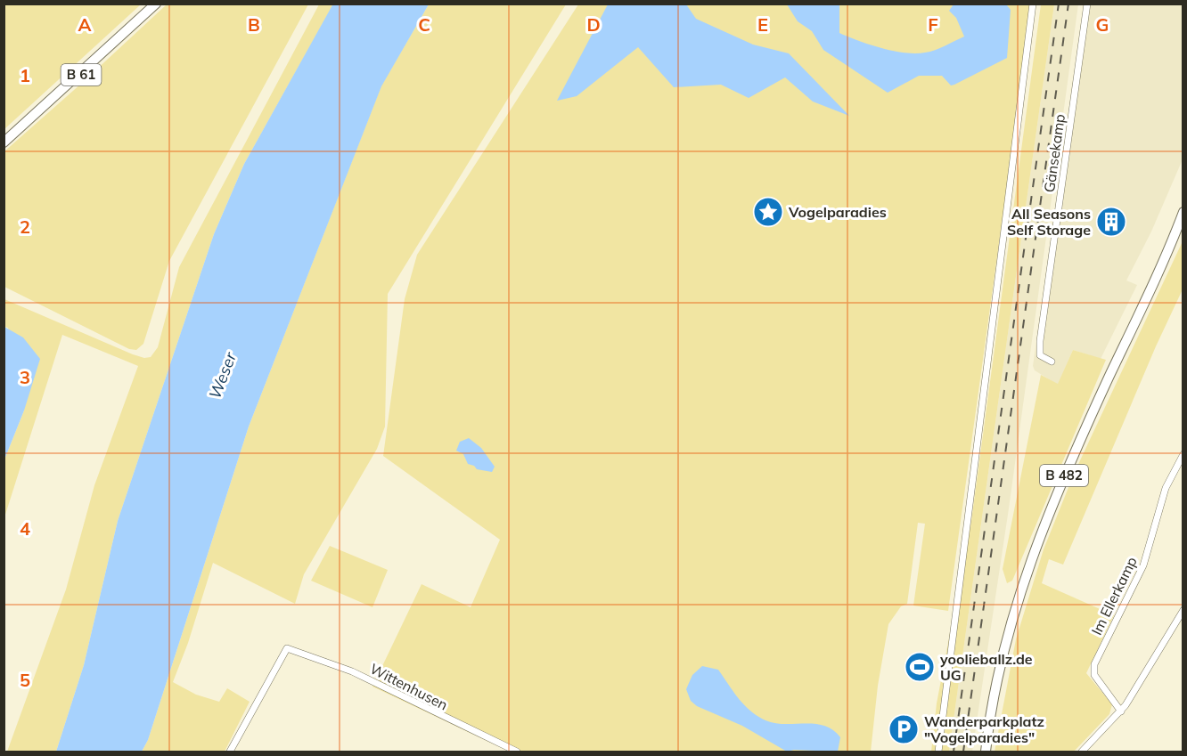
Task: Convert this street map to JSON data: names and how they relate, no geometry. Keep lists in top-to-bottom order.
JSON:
{
  "streets": {
    "main road": ["B 61", "B 482"],
    "street": ["Gänsekamp", "Im Ellerkamp", "Wittenhusen"]
  },
  "water": ["Weser"],
  "places": {
    "place": ["Vogelparadies"],
    "building": ["All Seasons Self Storage"],
    "sports": ["yoolieballz.de UG"],
    "parking": ["Wanderparkplatz \"Vogelparadies\""]
  },
  "grid": {
    "columns": [
      "A",
      "B",
      "C",
      "D",
      "E",
      "F",
      "G"
    ],
    "rows": [
      "1",
      "2",
      "3",
      "4",
      "5"
    ]
  }
}
